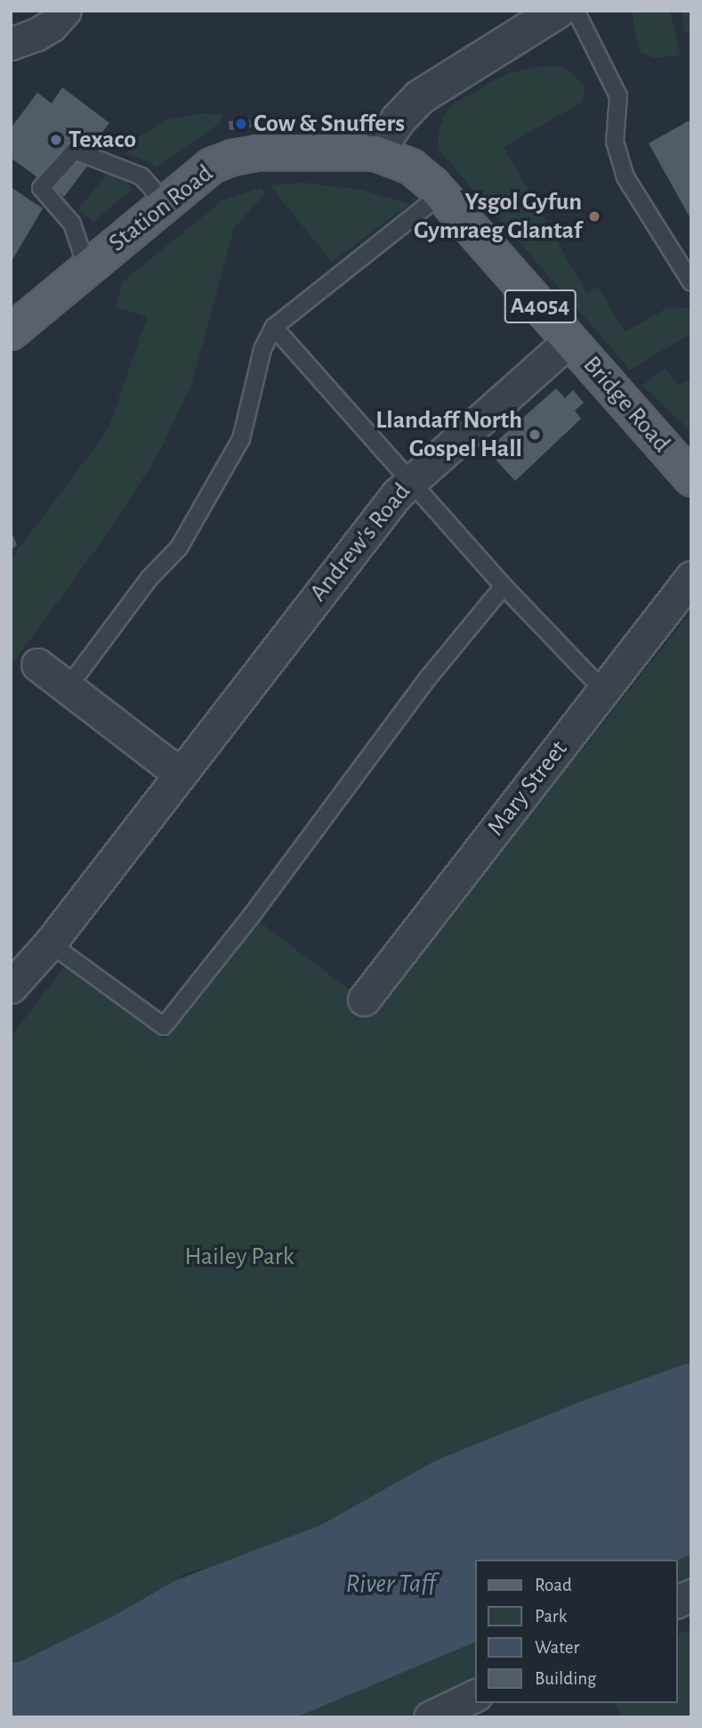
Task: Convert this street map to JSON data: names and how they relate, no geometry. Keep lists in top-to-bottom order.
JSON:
{
  "streets": {
    "main road": ["Station Road", "A4054", "Bridge Road"],
    "street": ["Andrew's Road", "Mary Street"]
  },
  "crossings": [
    ["Station Road", "Bridge Road"],
    ["Bridge Road", "Andrew's Road"]
  ],
  "water": ["River Taff"],
  "parks": ["Hailey Park"],
  "places": [
    "Cow & Snuffers",
    "Texaco",
    "Ysgol Gyfun Gymraeg Glantaf",
    "Llandaff North Gospel Hall"
  ],
  "legend": [
    "Road",
    "Park",
    "Water",
    "Building"
  ]
}
